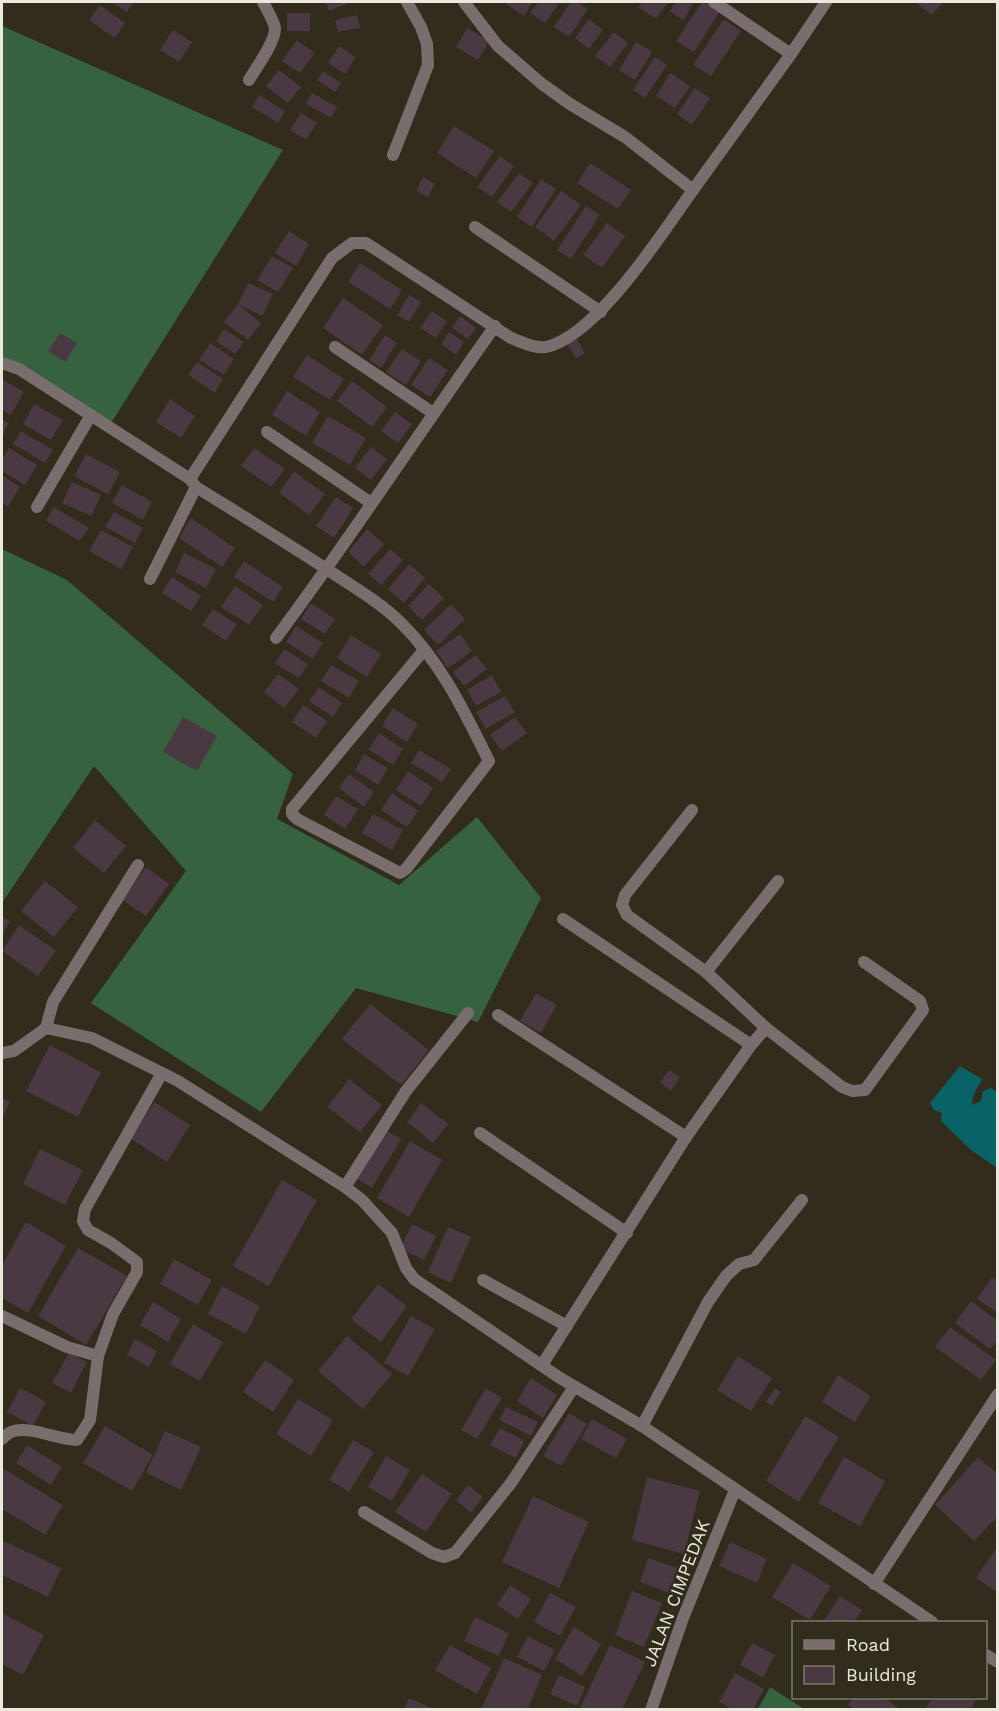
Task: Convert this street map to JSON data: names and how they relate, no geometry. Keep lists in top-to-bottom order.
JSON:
{
  "streets": {
    "street": ["JALAN CIMPEDAK"]
  },
  "legend": ["Road", "Building"]
}
